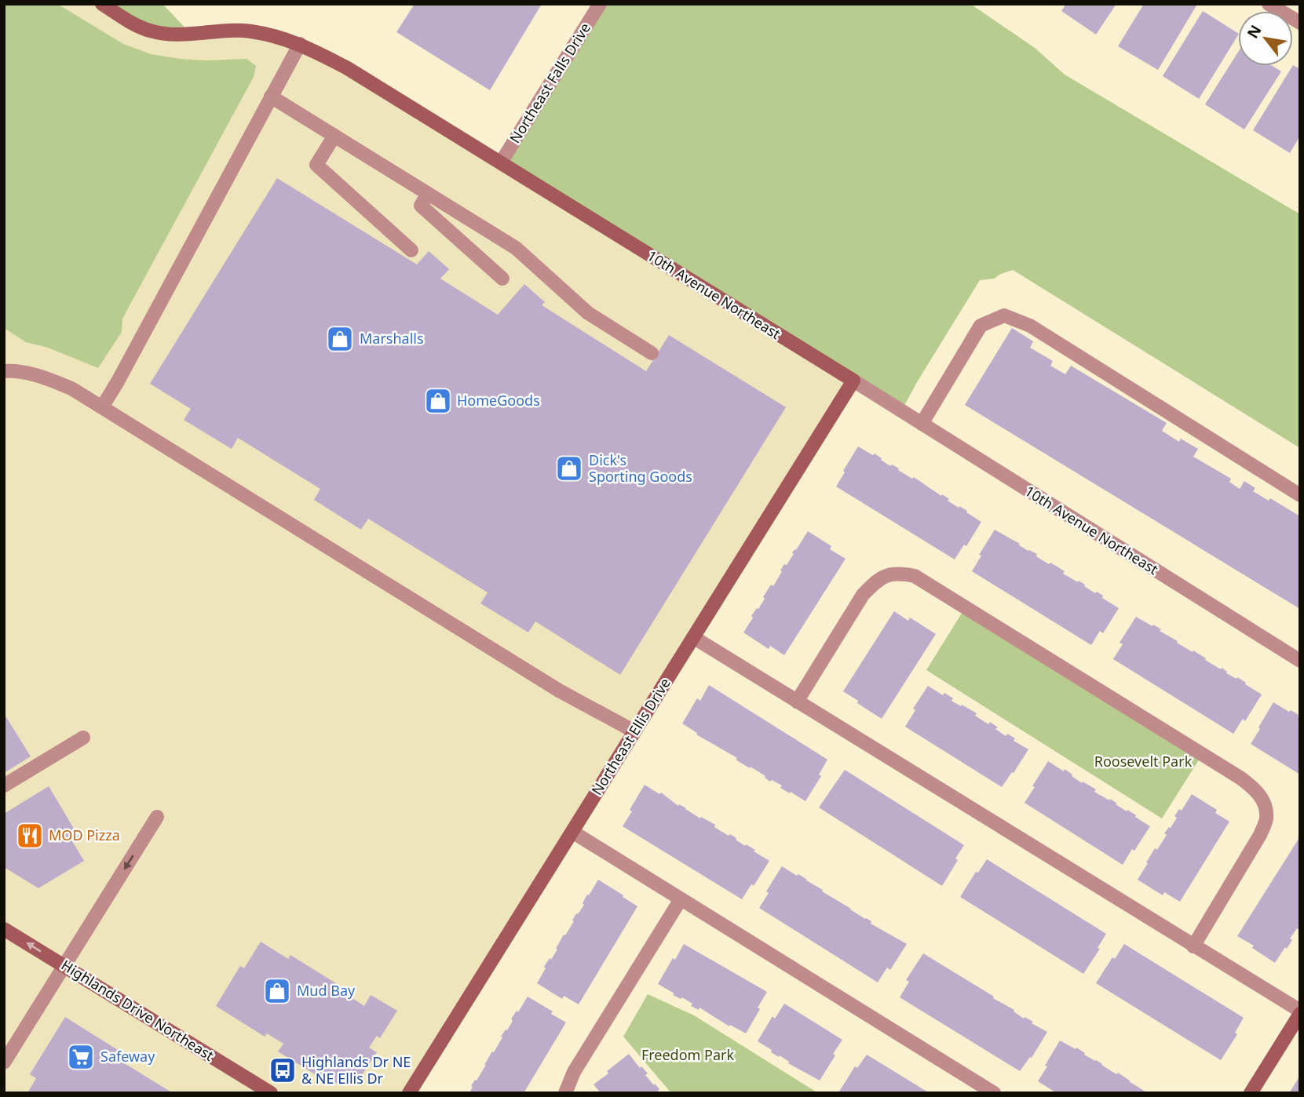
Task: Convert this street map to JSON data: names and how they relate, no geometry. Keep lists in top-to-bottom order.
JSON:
{
  "streets": {
    "street": [
      "Northeast Falls Drive",
      "10th Avenue Northeast",
      "Northeast Ellis Drive",
      "Highlands Drive Northeast"
    ]
  },
  "crossings": [
    ["Northeast Falls Drive", "10th Avenue Northeast"],
    ["10th Avenue Northeast", "Northeast Ellis Drive"]
  ],
  "parks": ["Roosevelt Park", "Freedom Park"],
  "places": {
    "shop": [
      "Marshalls",
      "HomeGoods",
      "Dick's Sporting Goods",
      "Mud Bay"
    ],
    "restaurant": ["MOD Pizza"],
    "supermarket": ["Safeway"],
    "bus stop": ["Highlands Dr NE & NE Ellis Dr"]
  },
  "north": "top left"
}
